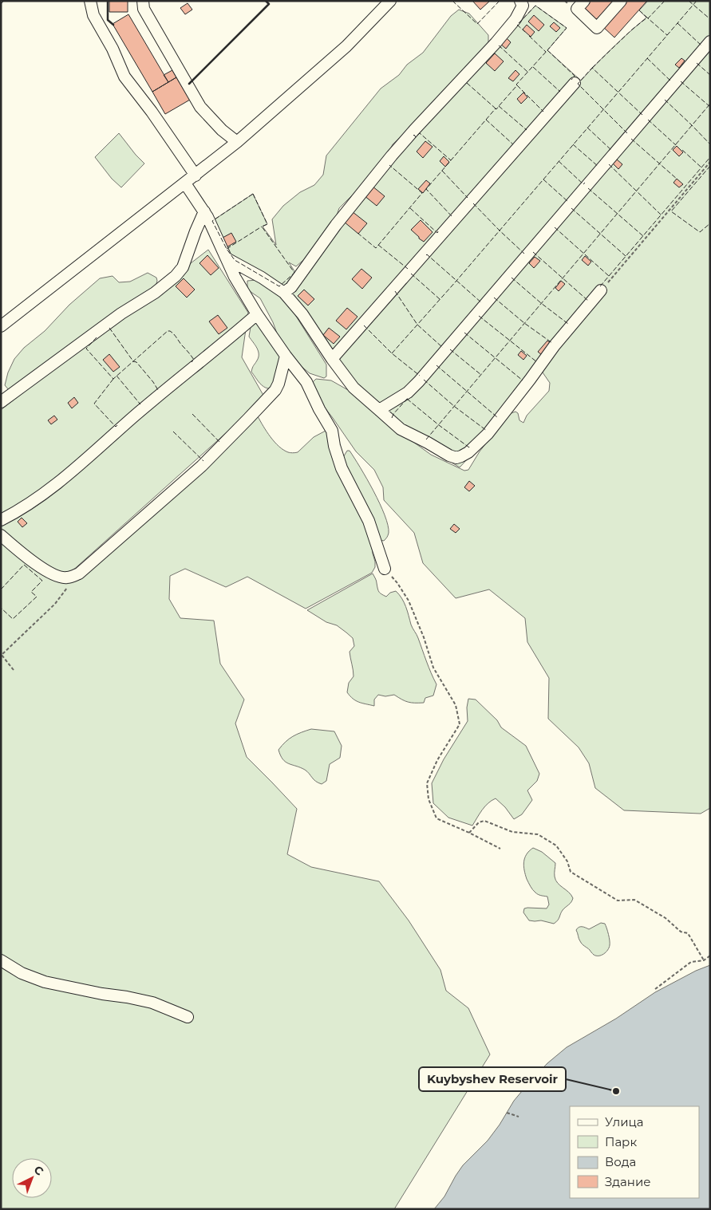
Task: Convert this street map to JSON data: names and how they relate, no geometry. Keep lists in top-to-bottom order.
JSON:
{
  "places": ["Kuybyshev Reservoir"],
  "legend": [
    "Улица",
    "Парк",
    "Вода",
    "Здание"
  ],
  "north": "top right"
}
